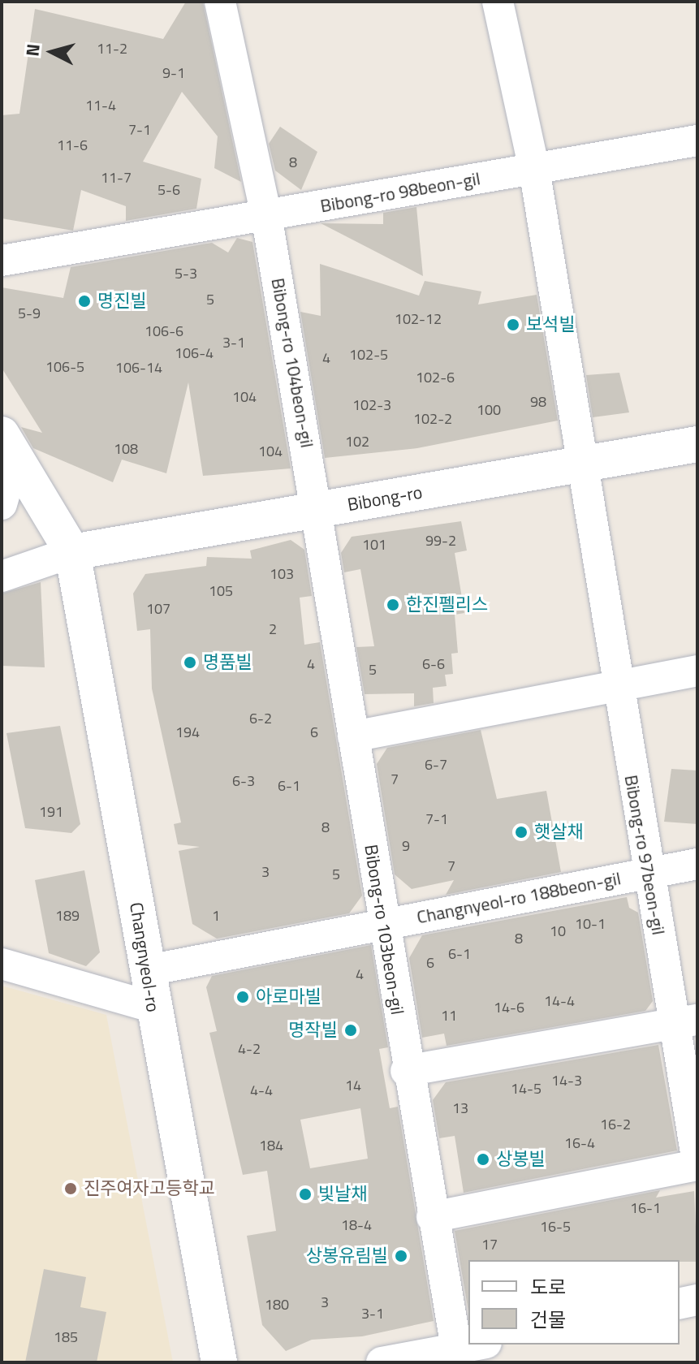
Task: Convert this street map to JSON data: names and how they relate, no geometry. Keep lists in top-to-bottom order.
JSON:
{
  "streets": {
    "street": [
      "Bibong-ro 98beon-gil",
      "Bibong-ro 104beon-gil",
      "Bibong-ro",
      "Bibong-ro 97beon-gil",
      "Changnyeol-ro 188beon-gil",
      "Bibong-ro 103beon-gil",
      "Changnyeol-ro"
    ]
  },
  "crossings": [
    ["Bibong-ro 98beon-gil", "Bibong-ro 104beon-gil"],
    ["Bibong-ro 104beon-gil", "Bibong-ro"],
    ["Bibong-ro 104beon-gil", "Bibong-ro 103beon-gil"],
    ["Bibong-ro", "Bibong-ro 97beon-gil"],
    ["Bibong-ro", "Bibong-ro 103beon-gil"],
    ["Bibong-ro", "Changnyeol-ro"],
    ["Bibong-ro 97beon-gil", "Changnyeol-ro 188beon-gil"],
    ["Bibong-ro 97beon-gil", "Bibong-ro 103beon-gil"],
    ["Changnyeol-ro 188beon-gil", "Bibong-ro 103beon-gil"],
    ["Changnyeol-ro 188beon-gil", "Changnyeol-ro"]
  ],
  "places": [
    "명진빌",
    "보석빌",
    "한진펠리스",
    "명품빌",
    "햇살채",
    "아로마빌",
    "명작빌",
    "상봉빌",
    "진주여자고등학교",
    "빛날채",
    "상봉유림빌"
  ],
  "house_numbers": [
    "11-2",
    "9-1",
    "11-4",
    "7-1",
    "11-6",
    "8",
    "11-7",
    "5-6",
    "5-3",
    "5",
    "5-9",
    "102-12",
    "106-6",
    "3-1",
    "106-4",
    "102-5",
    "4",
    "106-5",
    "106-14",
    "102-6",
    "104",
    "98",
    "102-3",
    "100",
    "102-2",
    "102",
    "108",
    "104",
    "99-2",
    "101",
    "103",
    "105",
    "107",
    "2",
    "4",
    "6-6",
    "5",
    "6-2",
    "194",
    "6",
    "6-7",
    "7",
    "6-3",
    "6-1",
    "191",
    "7-1",
    "8",
    "9",
    "7",
    "3",
    "5",
    "189",
    "1",
    "10-1",
    "10",
    "8",
    "6-1",
    "6",
    "4",
    "14-4",
    "14-6",
    "11",
    "4-2",
    "14-3",
    "14",
    "14-5",
    "4-4",
    "13",
    "16-2",
    "16-4",
    "184",
    "16-1",
    "18-4",
    "16-5",
    "17",
    "3",
    "180",
    "3-1",
    "185"
  ],
  "legend": ["도로", "건물"],
  "north": "left"
}
